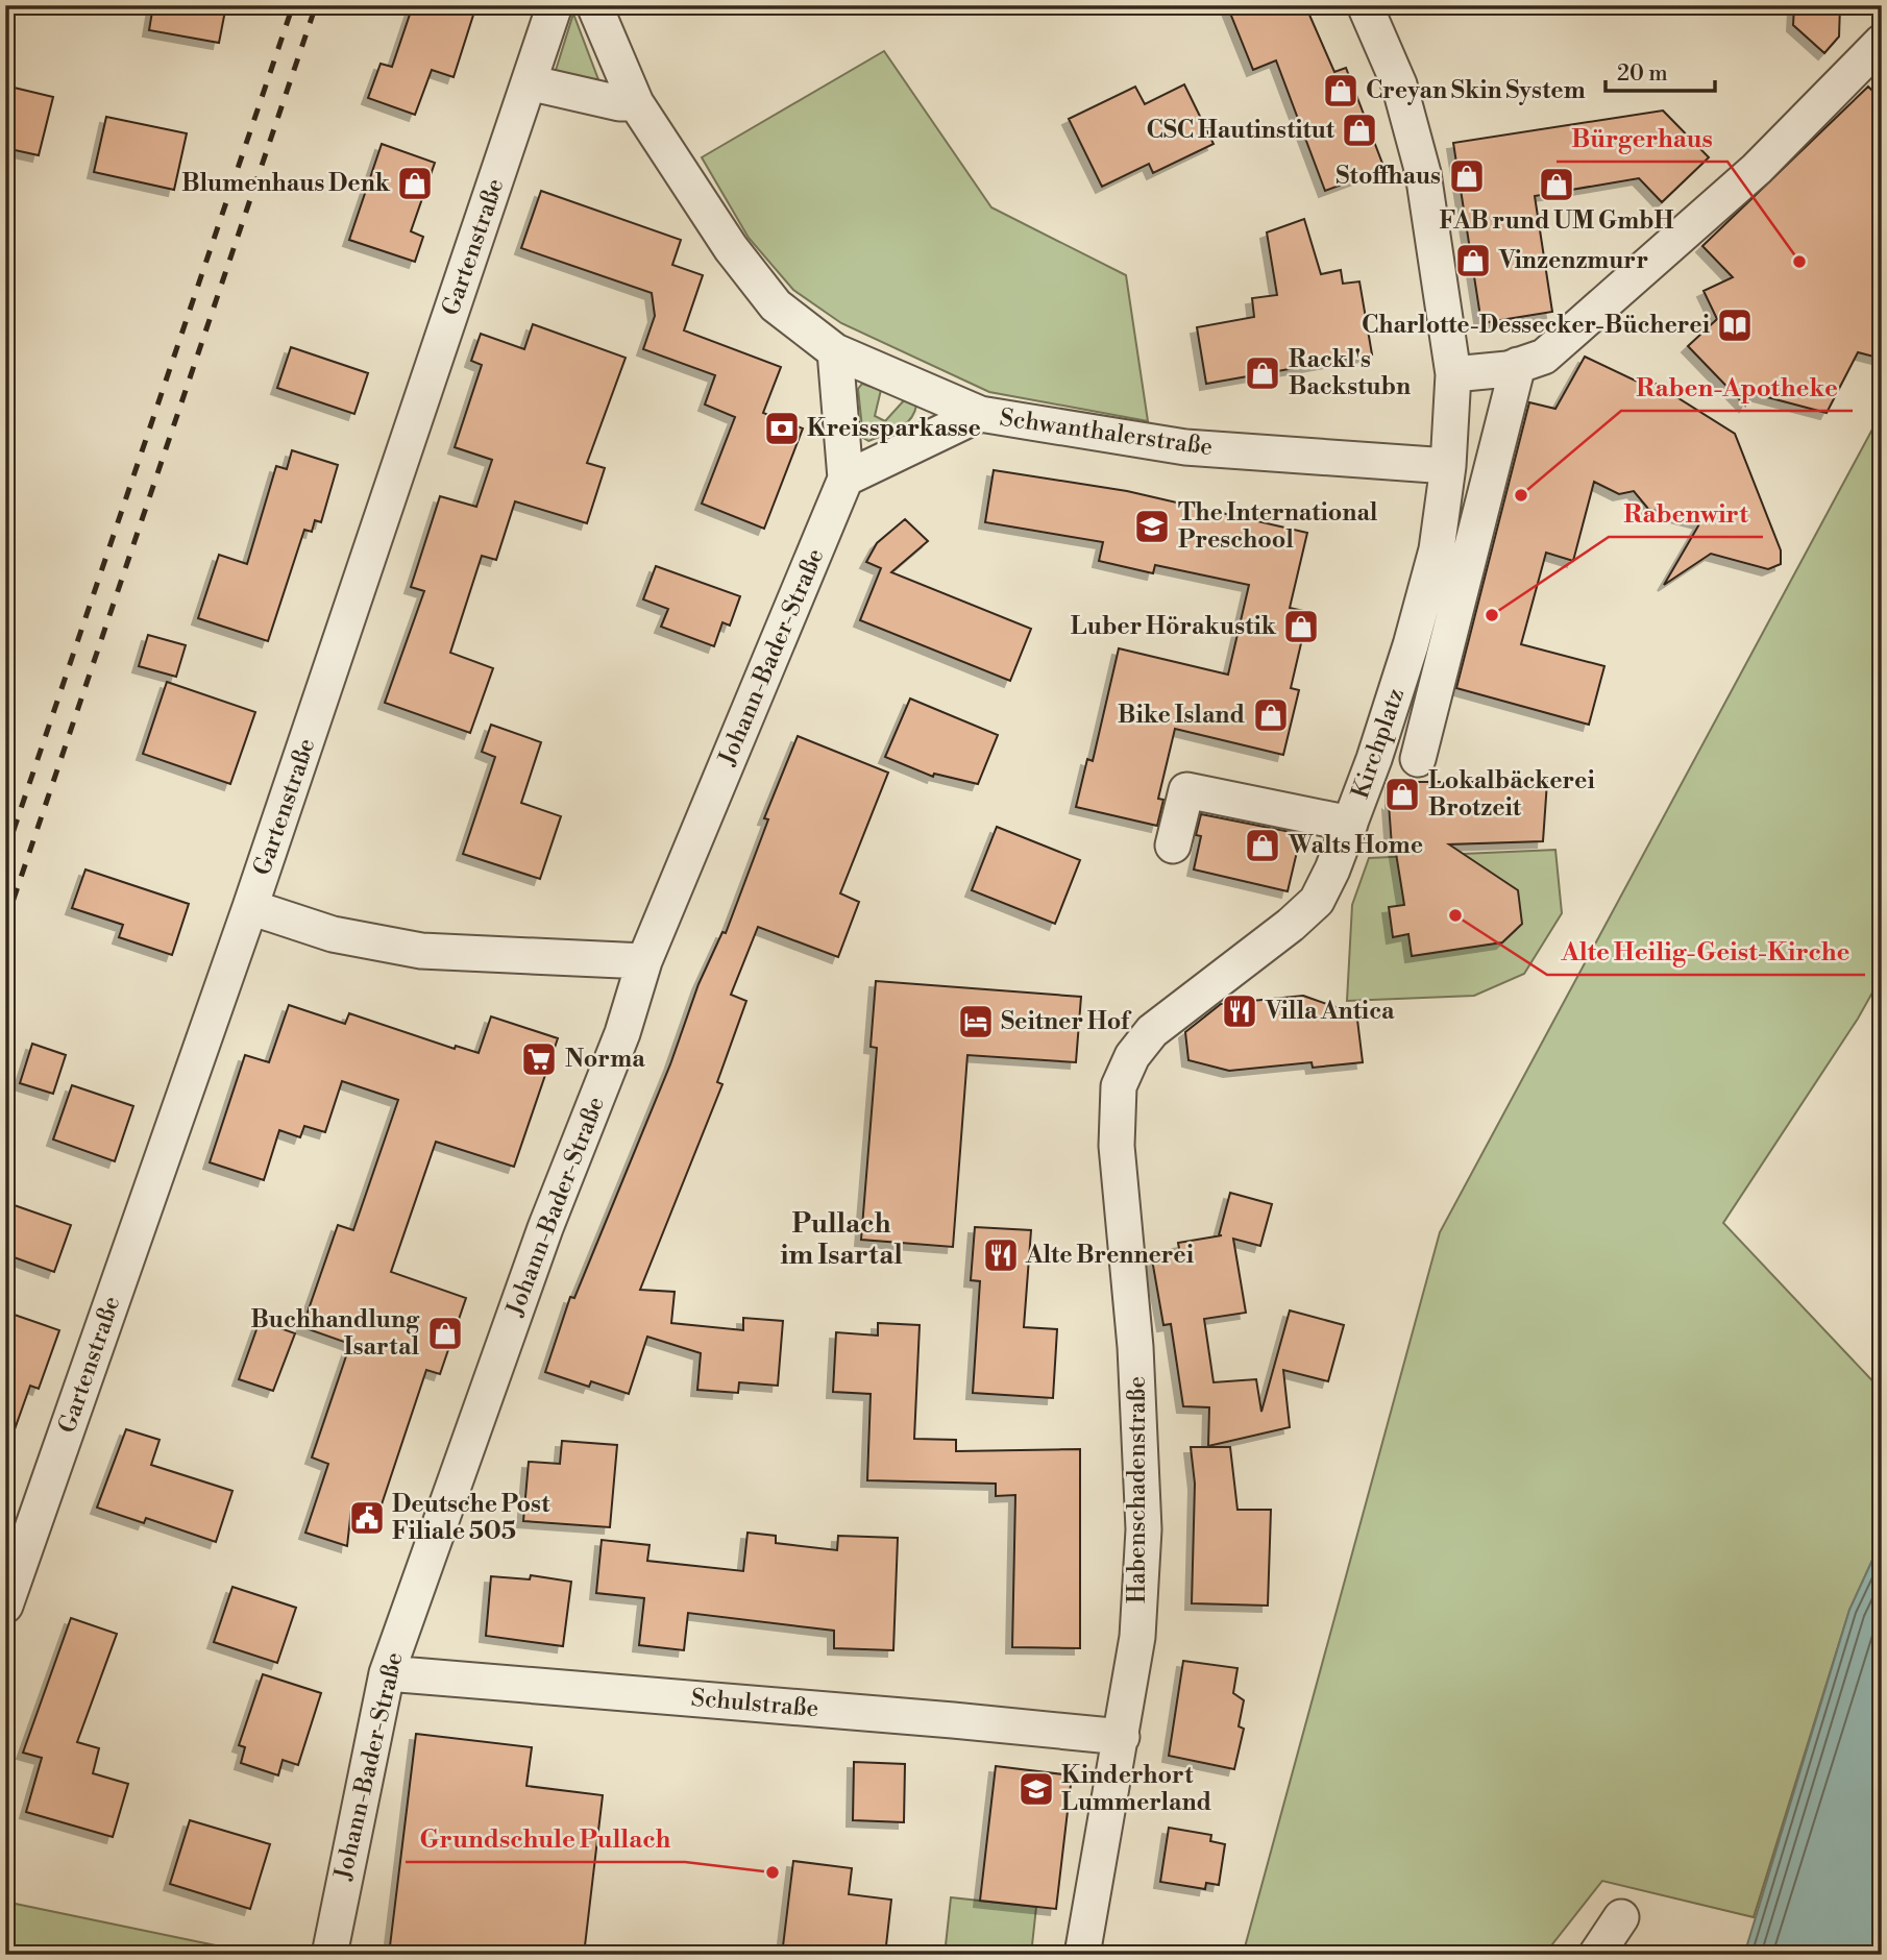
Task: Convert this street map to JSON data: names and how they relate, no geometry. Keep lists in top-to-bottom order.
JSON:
{
  "streets": {
    "street": [
      "Gartenstraße",
      "Schwanthalerstraße",
      "Johann-Bader-Straße",
      "Kirchplatz",
      "Habenschadenstraße",
      "Schulstraße"
    ]
  },
  "crossings": [
    ["Schwanthalerstraße", "Johann-Bader-Straße"],
    ["Schwanthalerstraße", "Kirchplatz"],
    ["Johann-Bader-Straße", "Schulstraße"],
    ["Kirchplatz", "Habenschadenstraße"],
    ["Habenschadenstraße", "Schulstraße"]
  ],
  "districts": ["Pullach im Isartal"],
  "places": {
    "shop": [
      "Creyan Skin System",
      "CSC Hautinstitut",
      "Stoffhaus",
      "Blumenhaus Denk",
      "FAB rund UM GmbH",
      "Vinzenzmurr",
      "Rackl's Backstubn",
      "Luber Hörakustik",
      "Bike Island",
      "Lokalbäckerei Brotzeit",
      "Walts Home",
      "Buchhandlung Isartal"
    ],
    "other": [
      "Bürgerhaus",
      "Raben-Apotheke",
      "Rabenwirt",
      "Alte Heilig-Geist-Kirche",
      "Grundschule Pullach"
    ],
    "library": ["Charlotte-Dessecker-Bücherei"],
    "bank": ["Kreissparkasse"],
    "school or university": ["The International Preschool", "Kinderhort Lummerland"],
    "restaurant": ["Villa Antica", "Alte Brennerei"],
    "hotel": ["Seitner Hof"],
    "supermarket": ["Norma"],
    "public building": ["Deutsche Post Filiale 505"]
  },
  "scale_bar": "20 m"
}
